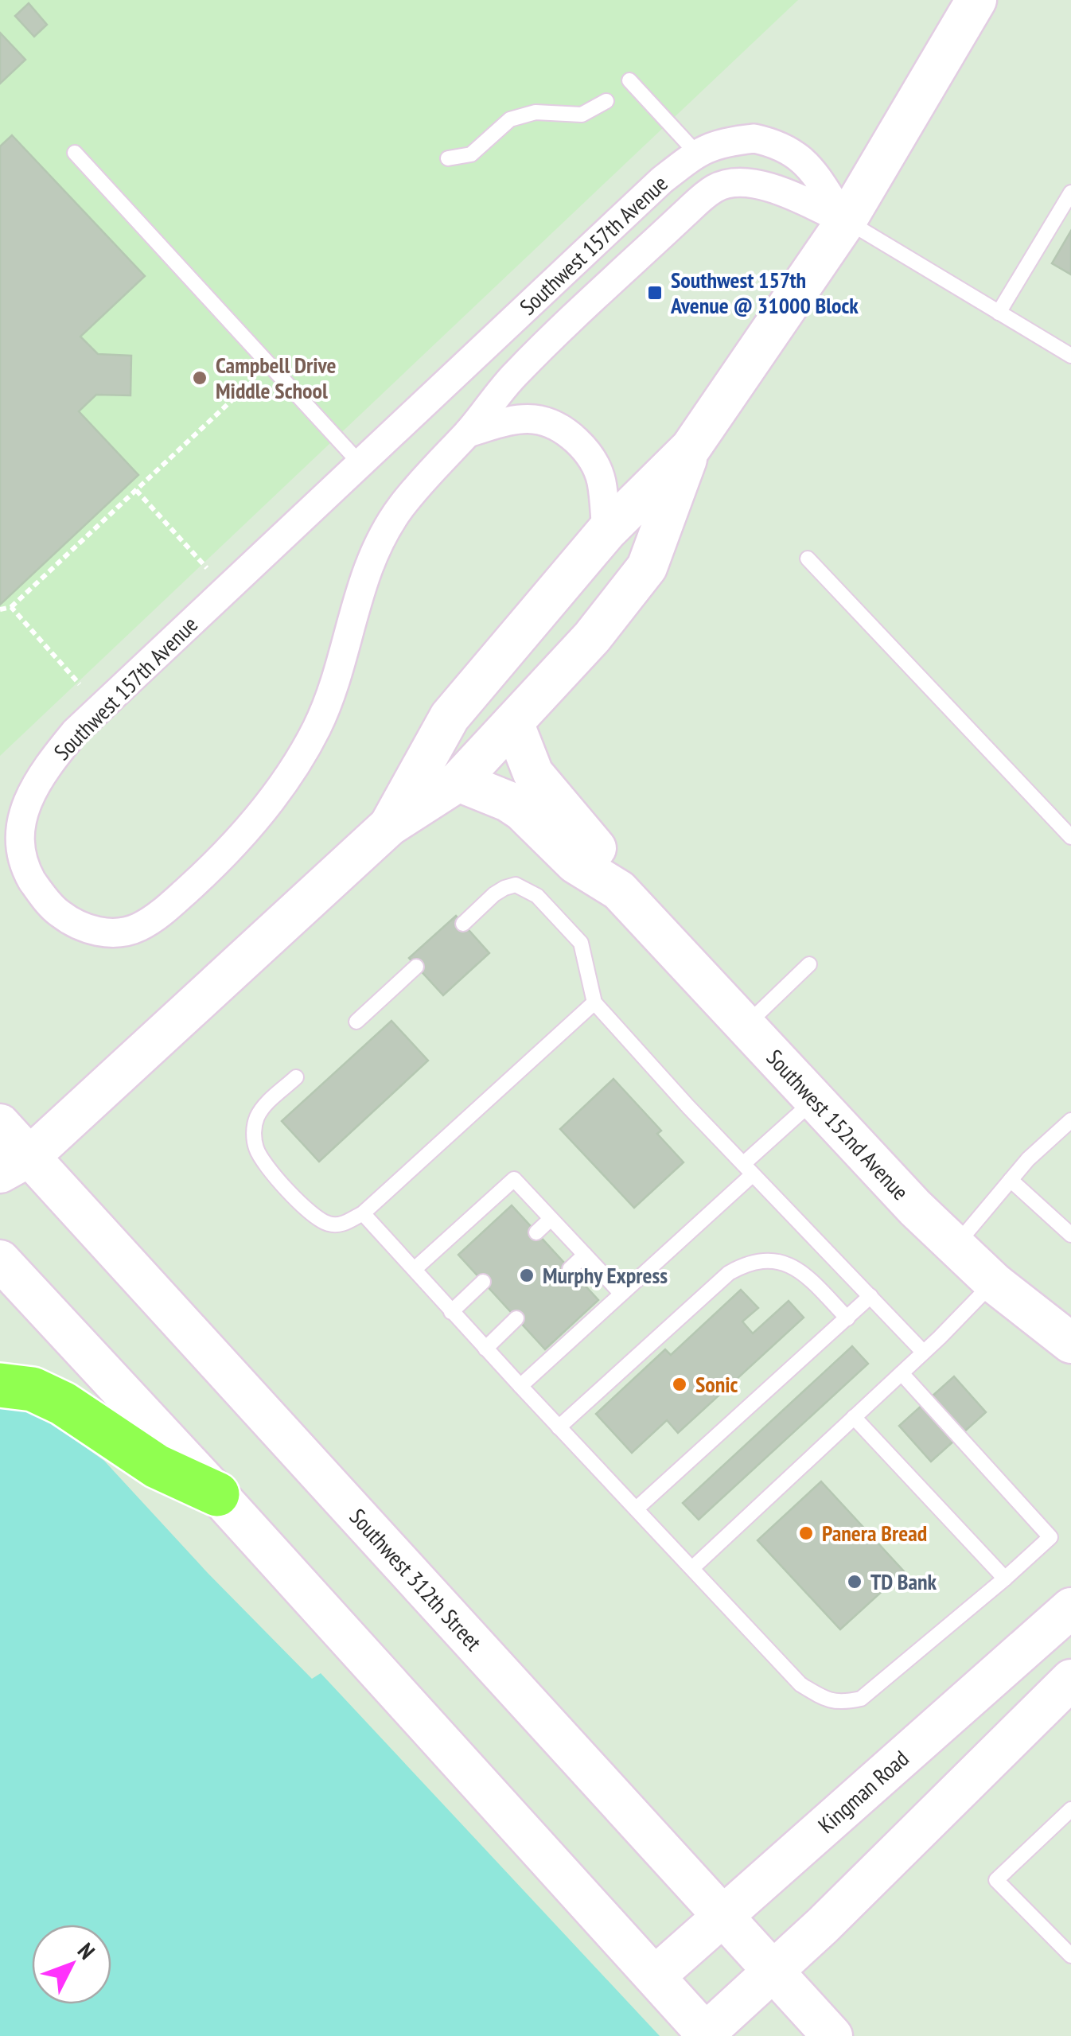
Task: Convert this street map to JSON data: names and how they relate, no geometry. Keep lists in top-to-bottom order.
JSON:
{
  "streets": {
    "street": [
      "Southwest 157th Avenue",
      "Southwest 152nd Avenue",
      "Southwest 312th Street",
      "Kingman Road"
    ]
  },
  "crossings": [
    ["Southwest 312th Street", "Kingman Road"]
  ],
  "places": {
    "transit": ["Southwest 157th Avenue @ 31000 Block"],
    "other": [
      "Campbell Drive Middle School",
      "Murphy Express",
      "Sonic",
      "Panera Bread",
      "TD Bank"
    ]
  },
  "north": "top right"
}
